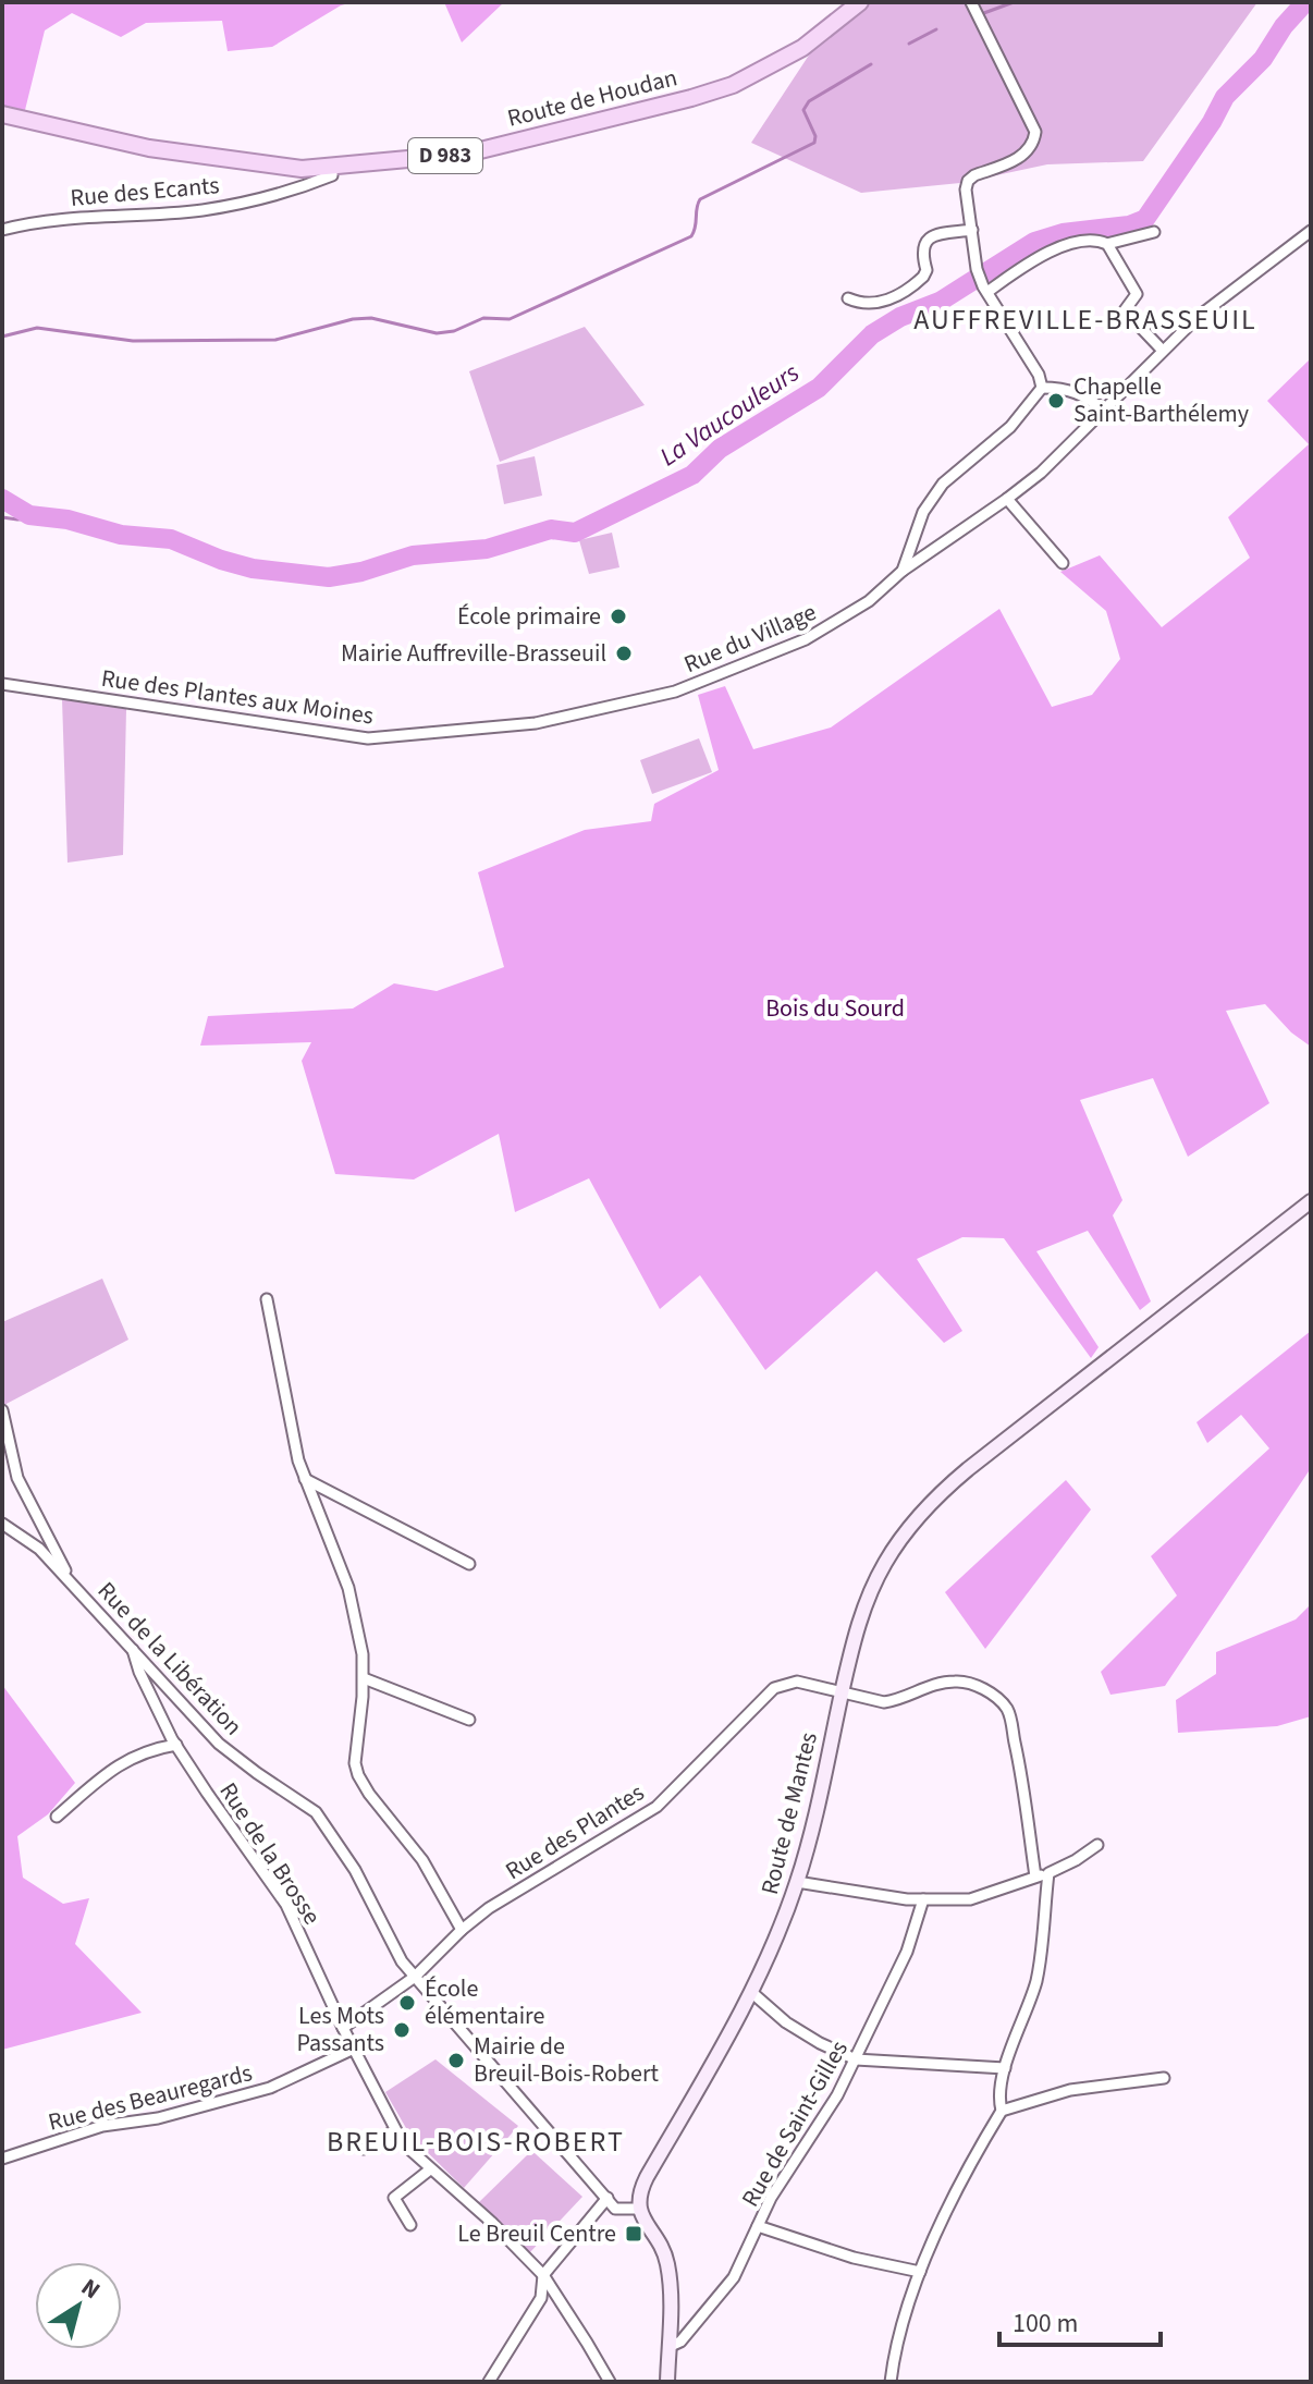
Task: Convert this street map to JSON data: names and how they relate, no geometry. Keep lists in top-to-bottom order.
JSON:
{
  "streets": {
    "main road": ["Route de Houdan", "D 983", "Route de Mantes"],
    "street": [
      "Rue des Ecants",
      "Rue du Village",
      "Rue des Plantes aux Moines",
      "Rue de la Libération",
      "Rue des Plantes",
      "Rue de la Brosse",
      "Rue des Beauregards",
      "Rue de Saint-Gilles"
    ]
  },
  "crossings": [
    ["Route de Houdan", "Rue des Ecants"],
    ["Rue du Village", "Rue des Plantes aux Moines"],
    ["Rue de la Libération", "Route de Mantes"],
    ["Rue de la Libération", "Rue des Plantes"],
    ["Rue de la Libération", "Rue de la Brosse"],
    ["Route de Mantes", "Rue des Plantes"],
    ["Rue des Plantes", "Rue de la Brosse"],
    ["Rue de la Brosse", "Rue des Beauregards"]
  ],
  "districts": ["AUFFREVILLE-BRASSEUIL", "BREUIL-BOIS-ROBERT"],
  "water": ["La Vaucouleurs"],
  "parks": ["Bois du Sourd"],
  "places": {
    "other": [
      "Chapelle Saint-Barthélemy",
      "École primaire",
      "Mairie Auffreville-Brasseuil",
      "École élémentaire",
      "Les Mots Passants",
      "Mairie de Breuil-Bois-Robert"
    ],
    "transit": ["Le Breuil Centre"]
  },
  "scale_bar": "100 m",
  "north": "top right"
}
